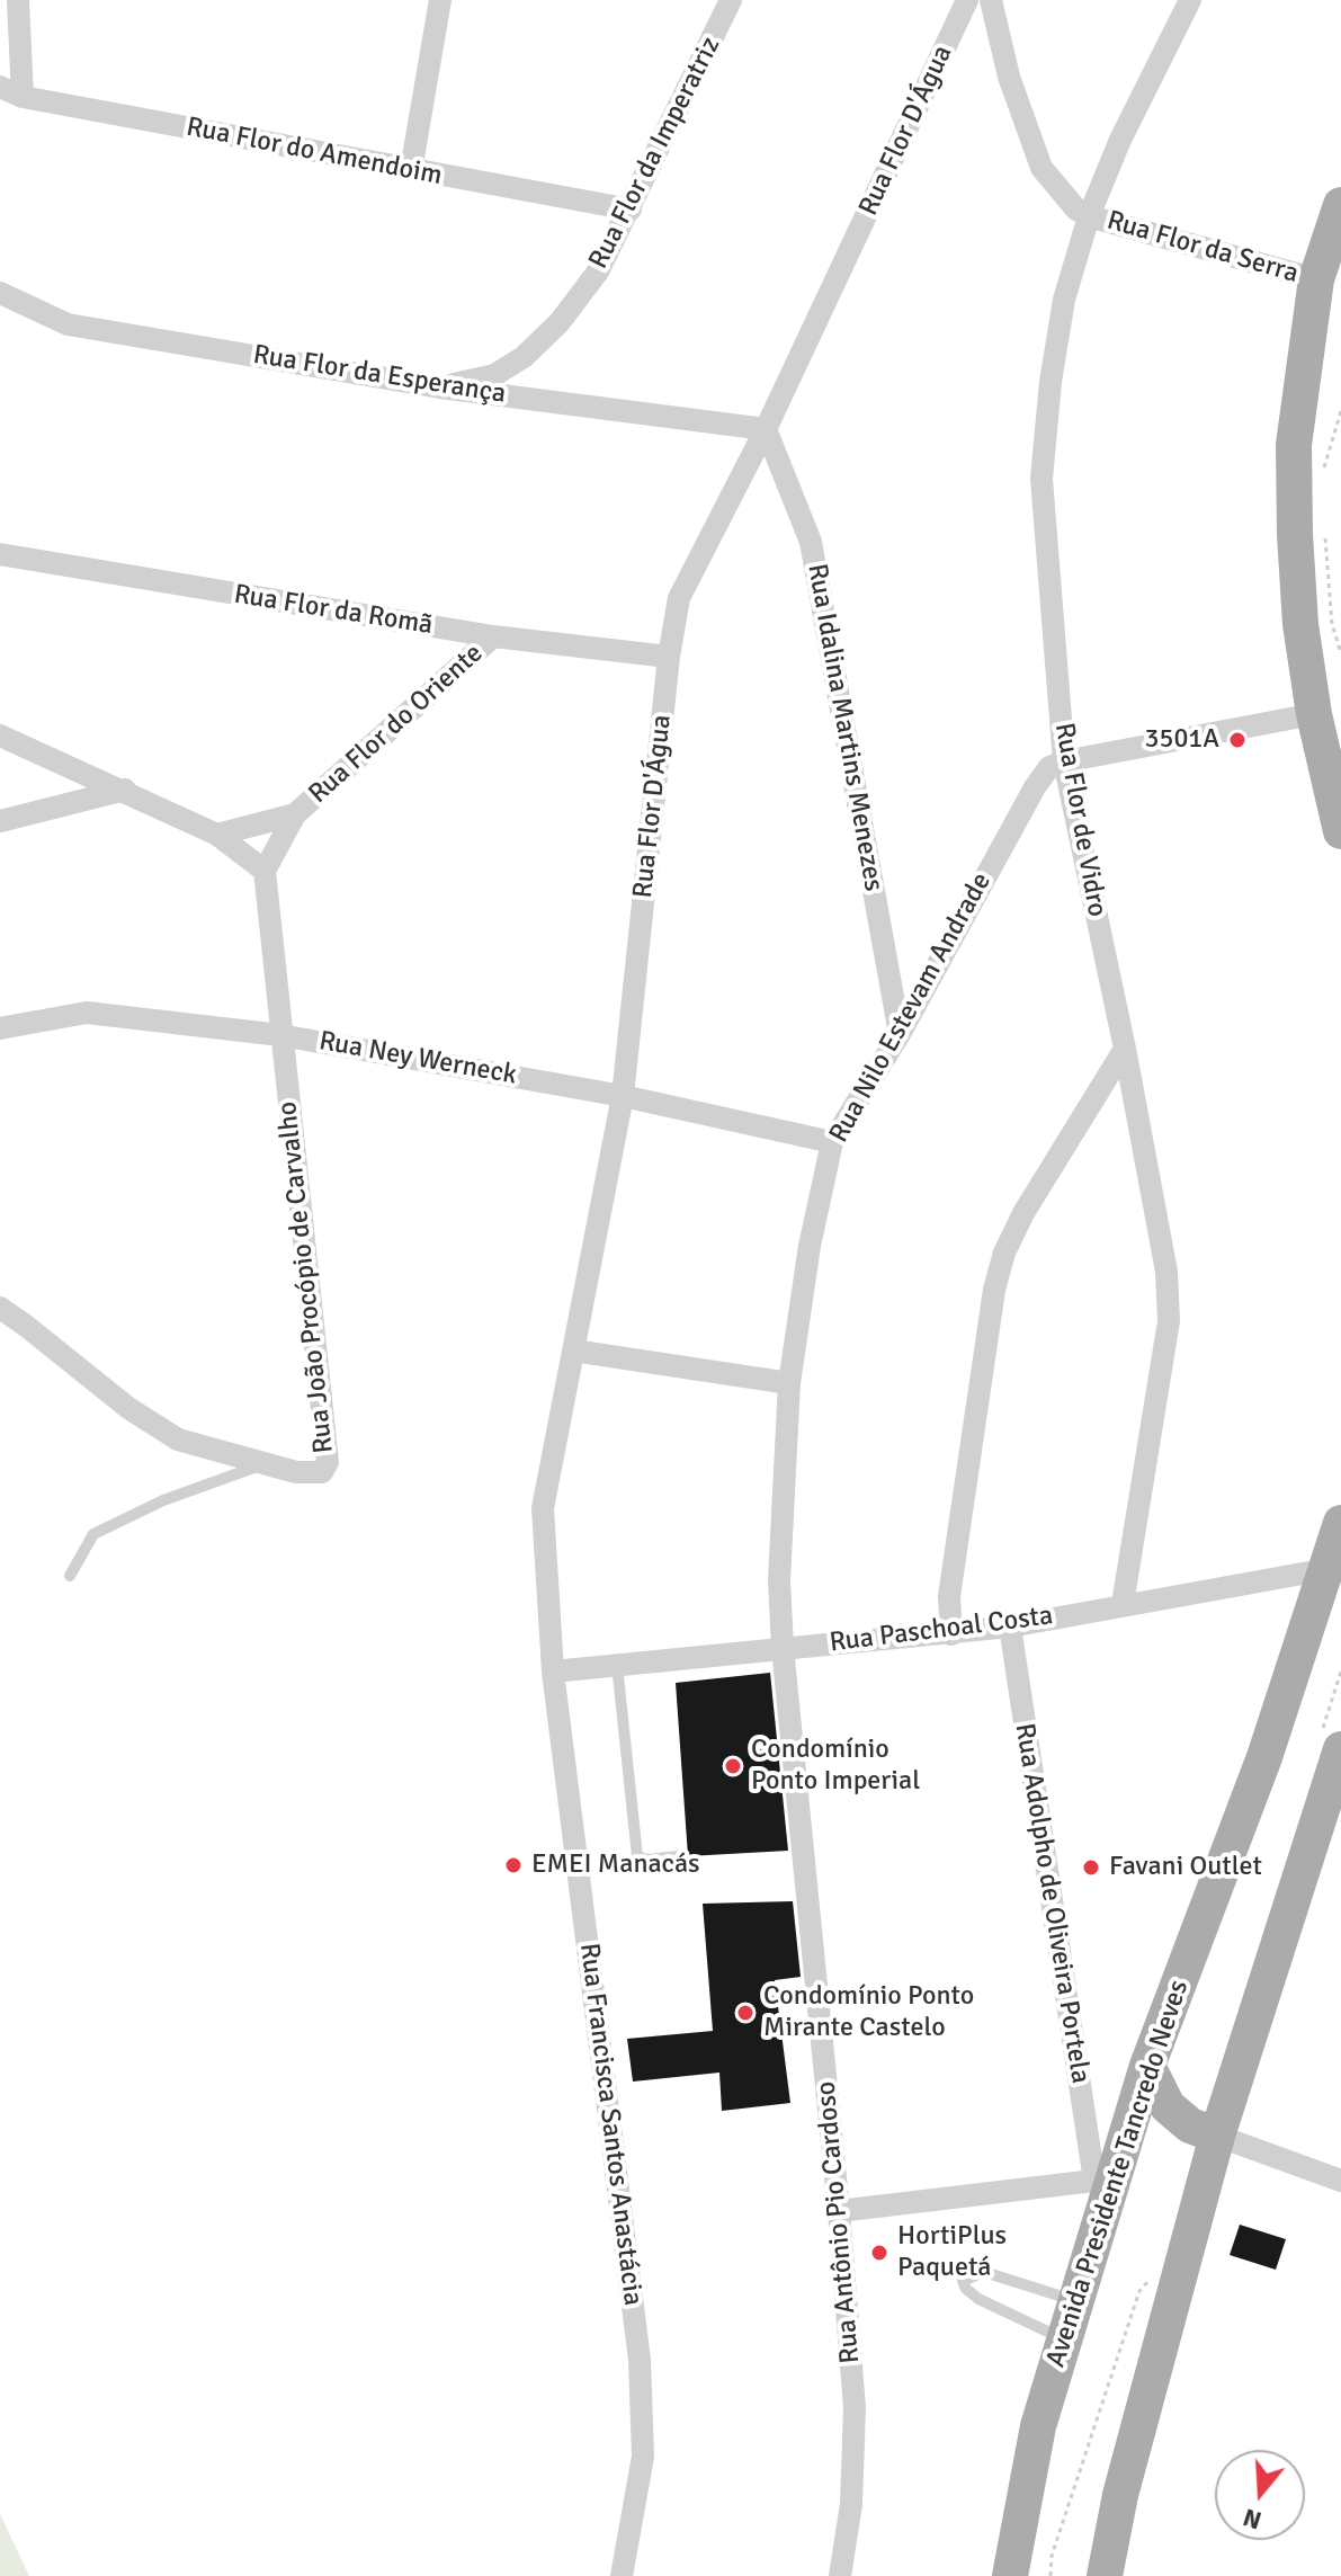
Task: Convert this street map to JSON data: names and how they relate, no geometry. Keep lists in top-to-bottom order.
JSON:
{
  "streets": {
    "main road": ["Avenida Presidente Tancredo Neves"],
    "street": [
      "Rua Flor D'Água",
      "Rua Flor do Amendoim",
      "Rua Flor da Imperatriz",
      "Rua Flor da Serra",
      "Rua Flor da Esperança",
      "Rua Flor da Romã",
      "Rua Flor do Oriente",
      "Rua Idalina Martins Menezes",
      "Rua Flor de Vidro",
      "Rua Nilo Estevam Andrade",
      "Rua Ney Werneck",
      "Rua João Procópio de Carvalho",
      "Rua Paschoal Costa",
      "Rua Adolpho de Oliveira Portela",
      "Rua Francisca Santos Anastácia",
      "Rua Antônio Pio Cardoso"
    ]
  },
  "crossings": [
    ["Rua Flor D'Água", "Rua Flor da Esperança"],
    ["Rua Flor D'Água", "Rua Flor da Romã"],
    ["Rua Flor D'Água", "Rua Idalina Martins Menezes"],
    ["Rua Flor D'Água", "Rua Ney Werneck"],
    ["Rua Flor D'Água", "Rua Paschoal Costa"],
    ["Rua Flor D'Água", "Rua Francisca Santos Anastácia"],
    ["Rua Flor do Amendoim", "Rua Flor da Imperatriz"],
    ["Rua Flor da Imperatriz", "Rua Flor da Esperança"],
    ["Rua Flor da Serra", "Rua Flor de Vidro"],
    ["Rua Flor da Esperança", "Rua Idalina Martins Menezes"],
    ["Rua Flor da Romã", "Rua Flor do Oriente"],
    ["Rua Idalina Martins Menezes", "Rua Nilo Estevam Andrade"],
    ["Rua Flor de Vidro", "Rua Nilo Estevam Andrade"],
    ["Rua Flor de Vidro", "Rua Paschoal Costa"],
    ["Rua Nilo Estevam Andrade", "Rua Ney Werneck"],
    ["Rua Nilo Estevam Andrade", "Rua Antônio Pio Cardoso"],
    ["Rua Ney Werneck", "Rua João Procópio de Carvalho"],
    ["Rua Paschoal Costa", "Rua Adolpho de Oliveira Portela"],
    ["Rua Paschoal Costa", "Rua Francisca Santos Anastácia"],
    ["Rua Paschoal Costa", "Avenida Presidente Tancredo Neves"],
    ["Rua Paschoal Costa", "Rua Antônio Pio Cardoso"],
    ["Rua Adolpho de Oliveira Portela", "Avenida Presidente Tancredo Neves"]
  ],
  "places": [
    "3501A",
    "Condomínio Ponto Imperial",
    "EMEI Manacás",
    "Favani Outlet",
    "Condomínio Ponto Mirante Castelo",
    "HortiPlus Paquetá"
  ],
  "north": "bottom"
}
